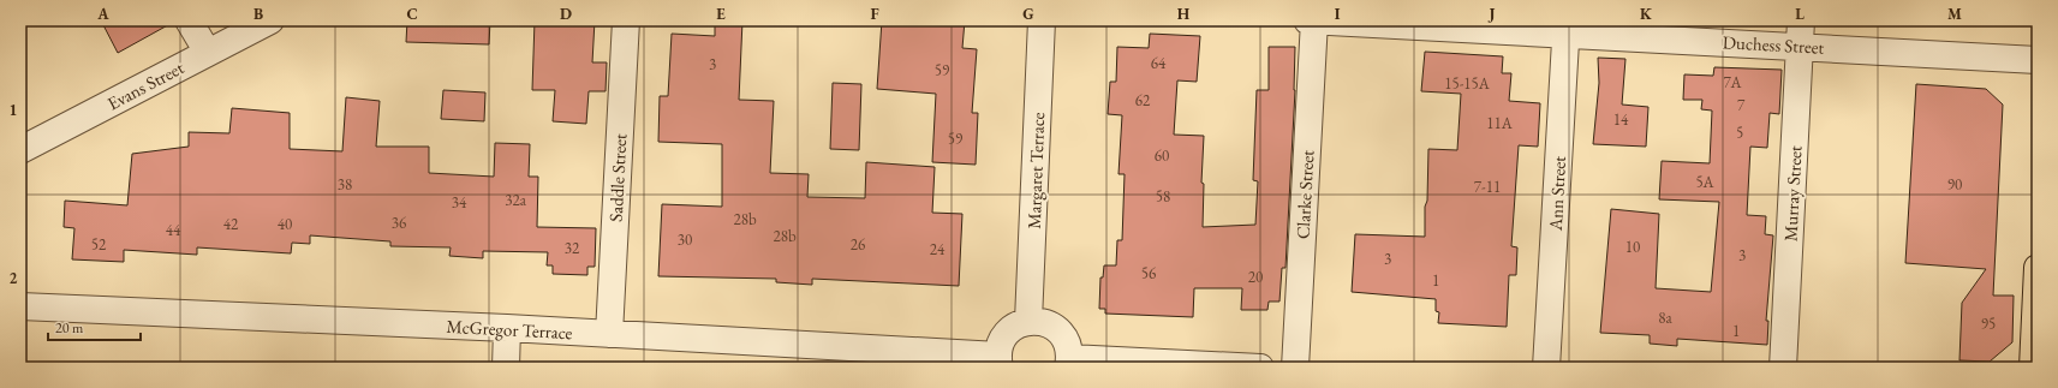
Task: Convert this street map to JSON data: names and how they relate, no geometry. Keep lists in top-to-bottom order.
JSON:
{
  "streets": {
    "street": [
      "Duchess Street",
      "Evans Street",
      "Margaret Terrace",
      "Saddle Street",
      "Ann Street",
      "Murray Street",
      "Clarke Street",
      "McGregor Terrace"
    ]
  },
  "crossings": [
    ["Duchess Street", "Ann Street"],
    ["Duchess Street", "Murray Street"],
    ["Duchess Street", "Clarke Street"],
    ["Saddle Street", "McGregor Terrace"]
  ],
  "house_numbers": [
    "64",
    "3",
    "59",
    "7A",
    "15-15A",
    "62",
    "7",
    "14",
    "11A",
    "5",
    "59",
    "60",
    "5A",
    "38",
    "90",
    "7-11",
    "58",
    "32a",
    "34",
    "28b",
    "36",
    "42",
    "40",
    "44",
    "28b",
    "30",
    "52",
    "26",
    "10",
    "32",
    "24",
    "3",
    "3",
    "56",
    "20",
    "1",
    "8a",
    "95",
    "1"
  ],
  "scale_bar": "20 m",
  "grid": {
    "columns": [
      "A",
      "B",
      "C",
      "D",
      "E",
      "F",
      "G",
      "H",
      "I",
      "J",
      "K",
      "L",
      "M"
    ],
    "rows": ["1", "2"]
  }
}
